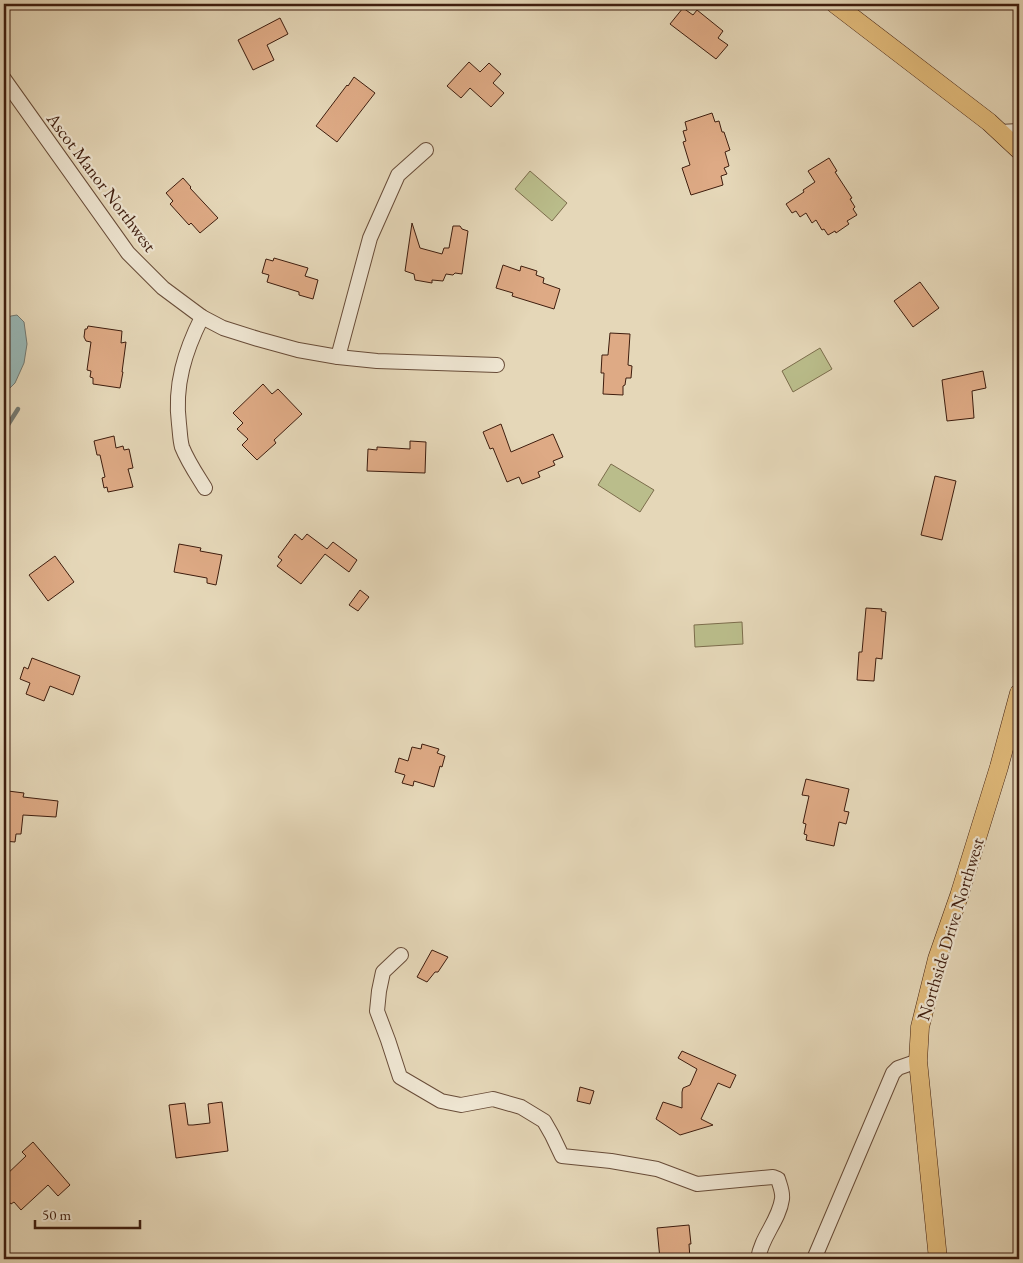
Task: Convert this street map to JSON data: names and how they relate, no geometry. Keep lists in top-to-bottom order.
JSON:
{
  "streets": {
    "main road": ["Northside Drive Northwest"],
    "street": ["Ascot Manor Northwest"]
  },
  "scale_bar": "50 m"
}
